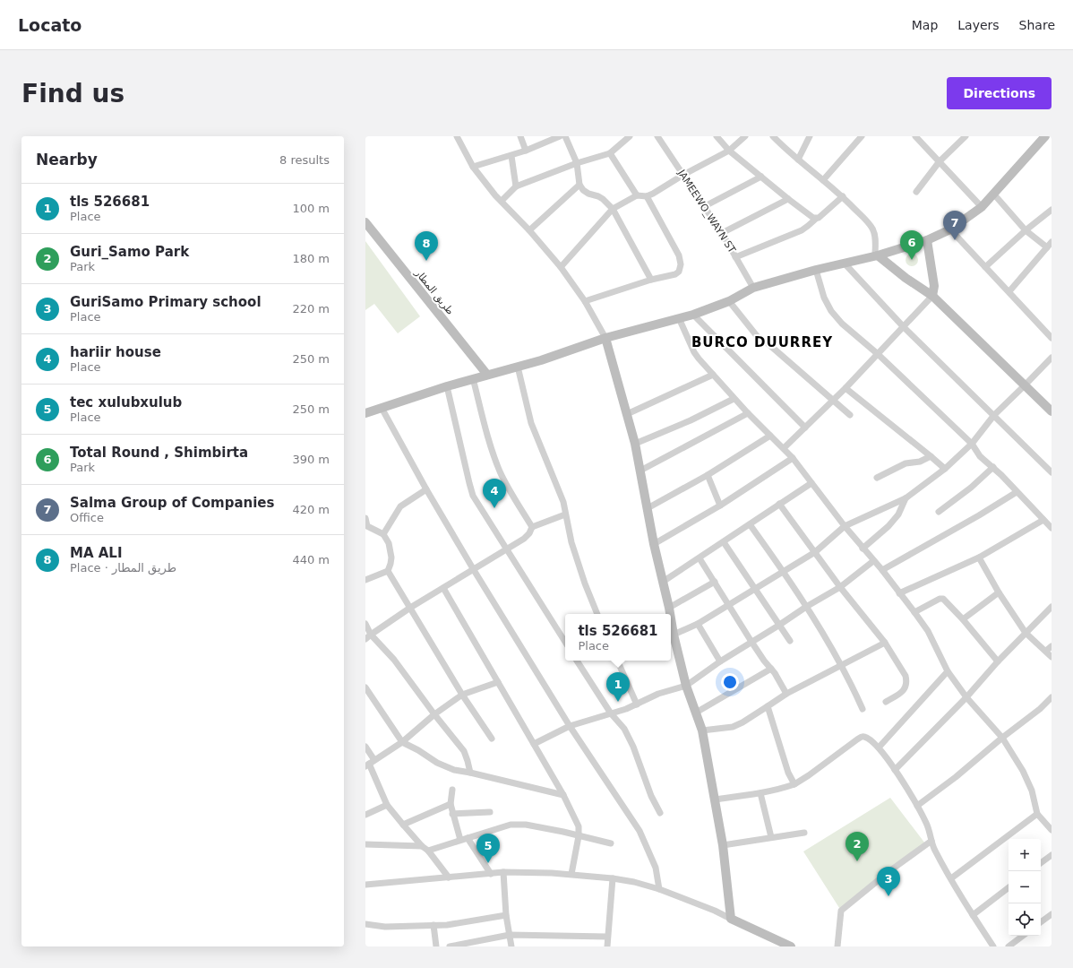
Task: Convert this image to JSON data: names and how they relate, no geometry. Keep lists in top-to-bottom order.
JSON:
{
  "streets": {
    "main road": ["طريق المطار"],
    "street": ["JAMEEWO_WAYN ST"]
  },
  "districts": ["BURCO DUURREY"],
  "page": {
    "header": "Locato",
    "nav": ["Map", "Layers", "Share"],
    "buttons": "Directions",
    "title": "Find us",
    "heading": ["Nearby", "8 results"],
    "list": [
      {
        "mark": "1",
        "name": "tls 526681",
        "note": "Place",
        "value": "100 m"
      },
      {
        "mark": "2",
        "name": "Guri_Samo Park",
        "note": "Park",
        "value": "180 m"
      },
      {
        "mark": "3",
        "name": "GuriSamo Primary school",
        "note": "Place",
        "value": "220 m"
      },
      {
        "mark": "4",
        "name": "hariir house",
        "note": "Place",
        "value": "250 m"
      },
      {
        "mark": "5",
        "name": "tec xulubxulub",
        "note": "Place",
        "value": "250 m"
      },
      {
        "mark": "6",
        "name": "Total Round , Shimbirta",
        "note": "Park",
        "value": "390 m"
      },
      {
        "mark": "7",
        "name": "Salma Group of Companies",
        "note": "Office",
        "value": "420 m"
      },
      {
        "mark": "8",
        "name": "MA ALI",
        "note": "Place · طريق المطار",
        "value": "440 m"
      }
    ],
    "pins": [
      "7",
      "6",
      "8",
      "4",
      "1",
      "2",
      "5",
      "3"
    ],
    "popup": ["tls 526681", "Place"],
    "map_buttons": ["+", "−"]
  }
}
